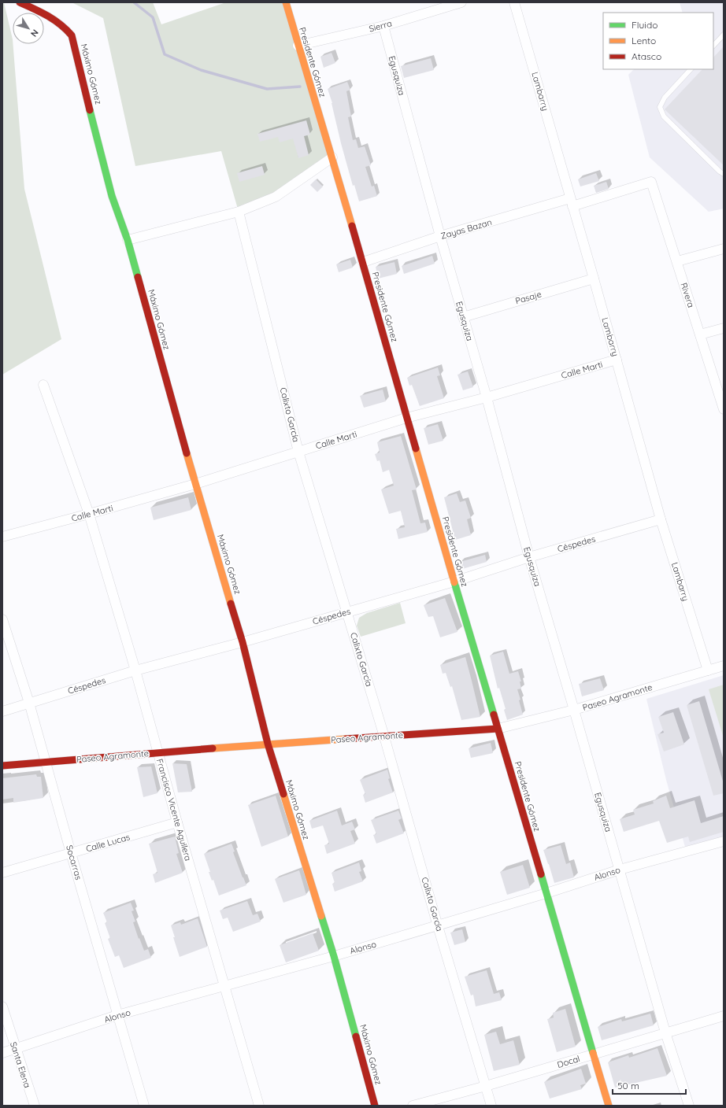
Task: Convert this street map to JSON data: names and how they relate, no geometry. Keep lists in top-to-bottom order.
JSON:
{
  "streets": {
    "street": [
      "Sierra",
      "Presidente Gómez",
      "Máximo Gómez",
      "Egusquiza",
      "Lambarry",
      "Zayas Bazan",
      "Rivera",
      "Pasaje",
      "Calle Marti",
      "Calixto García",
      "Céspedes",
      "Paseo Agramonte",
      "Francisco Vicente Aguilera",
      "Calle Lucas",
      "Socarras",
      "Alonso",
      "Docal",
      "Santa Elena"
    ]
  },
  "crossings": [
    ["Sierra", "Presidente Gómez"],
    ["Sierra", "Egusquiza"],
    ["Presidente Gómez", "Zayas Bazan"],
    ["Presidente Gómez", "Calle Marti"],
    ["Presidente Gómez", "Céspedes"],
    ["Presidente Gómez", "Paseo Agramonte"],
    ["Presidente Gómez", "Alonso"],
    ["Presidente Gómez", "Docal"],
    ["Máximo Gómez", "Calle Marti"],
    ["Máximo Gómez", "Céspedes"],
    ["Máximo Gómez", "Paseo Agramonte"],
    ["Máximo Gómez", "Alonso"],
    ["Egusquiza", "Zayas Bazan"],
    ["Egusquiza", "Pasaje"],
    ["Egusquiza", "Calle Marti"],
    ["Egusquiza", "Céspedes"],
    ["Egusquiza", "Paseo Agramonte"],
    ["Egusquiza", "Alonso"],
    ["Egusquiza", "Docal"],
    ["Lambarry", "Zayas Bazan"],
    ["Lambarry", "Pasaje"],
    ["Lambarry", "Calle Marti"],
    ["Lambarry", "Céspedes"],
    ["Lambarry", "Paseo Agramonte"],
    ["Zayas Bazan", "Rivera"],
    ["Calle Marti", "Calixto García"],
    ["Calle Marti", "Francisco Vicente Aguilera"],
    ["Calixto García", "Céspedes"],
    ["Calixto García", "Paseo Agramonte"],
    ["Calixto García", "Alonso"],
    ["Calixto García", "Docal"],
    ["Céspedes", "Francisco Vicente Aguilera"],
    ["Céspedes", "Socarras"],
    ["Paseo Agramonte", "Francisco Vicente Aguilera"],
    ["Paseo Agramonte", "Socarras"],
    ["Francisco Vicente Aguilera", "Calle Lucas"],
    ["Francisco Vicente Aguilera", "Alonso"],
    ["Calle Lucas", "Socarras"],
    ["Socarras", "Alonso"],
    ["Alonso", "Santa Elena"]
  ],
  "legend": ["Fluido", "Lento", "Atasco"],
  "scale_bar": "50 m",
  "north": "bottom right"
}
